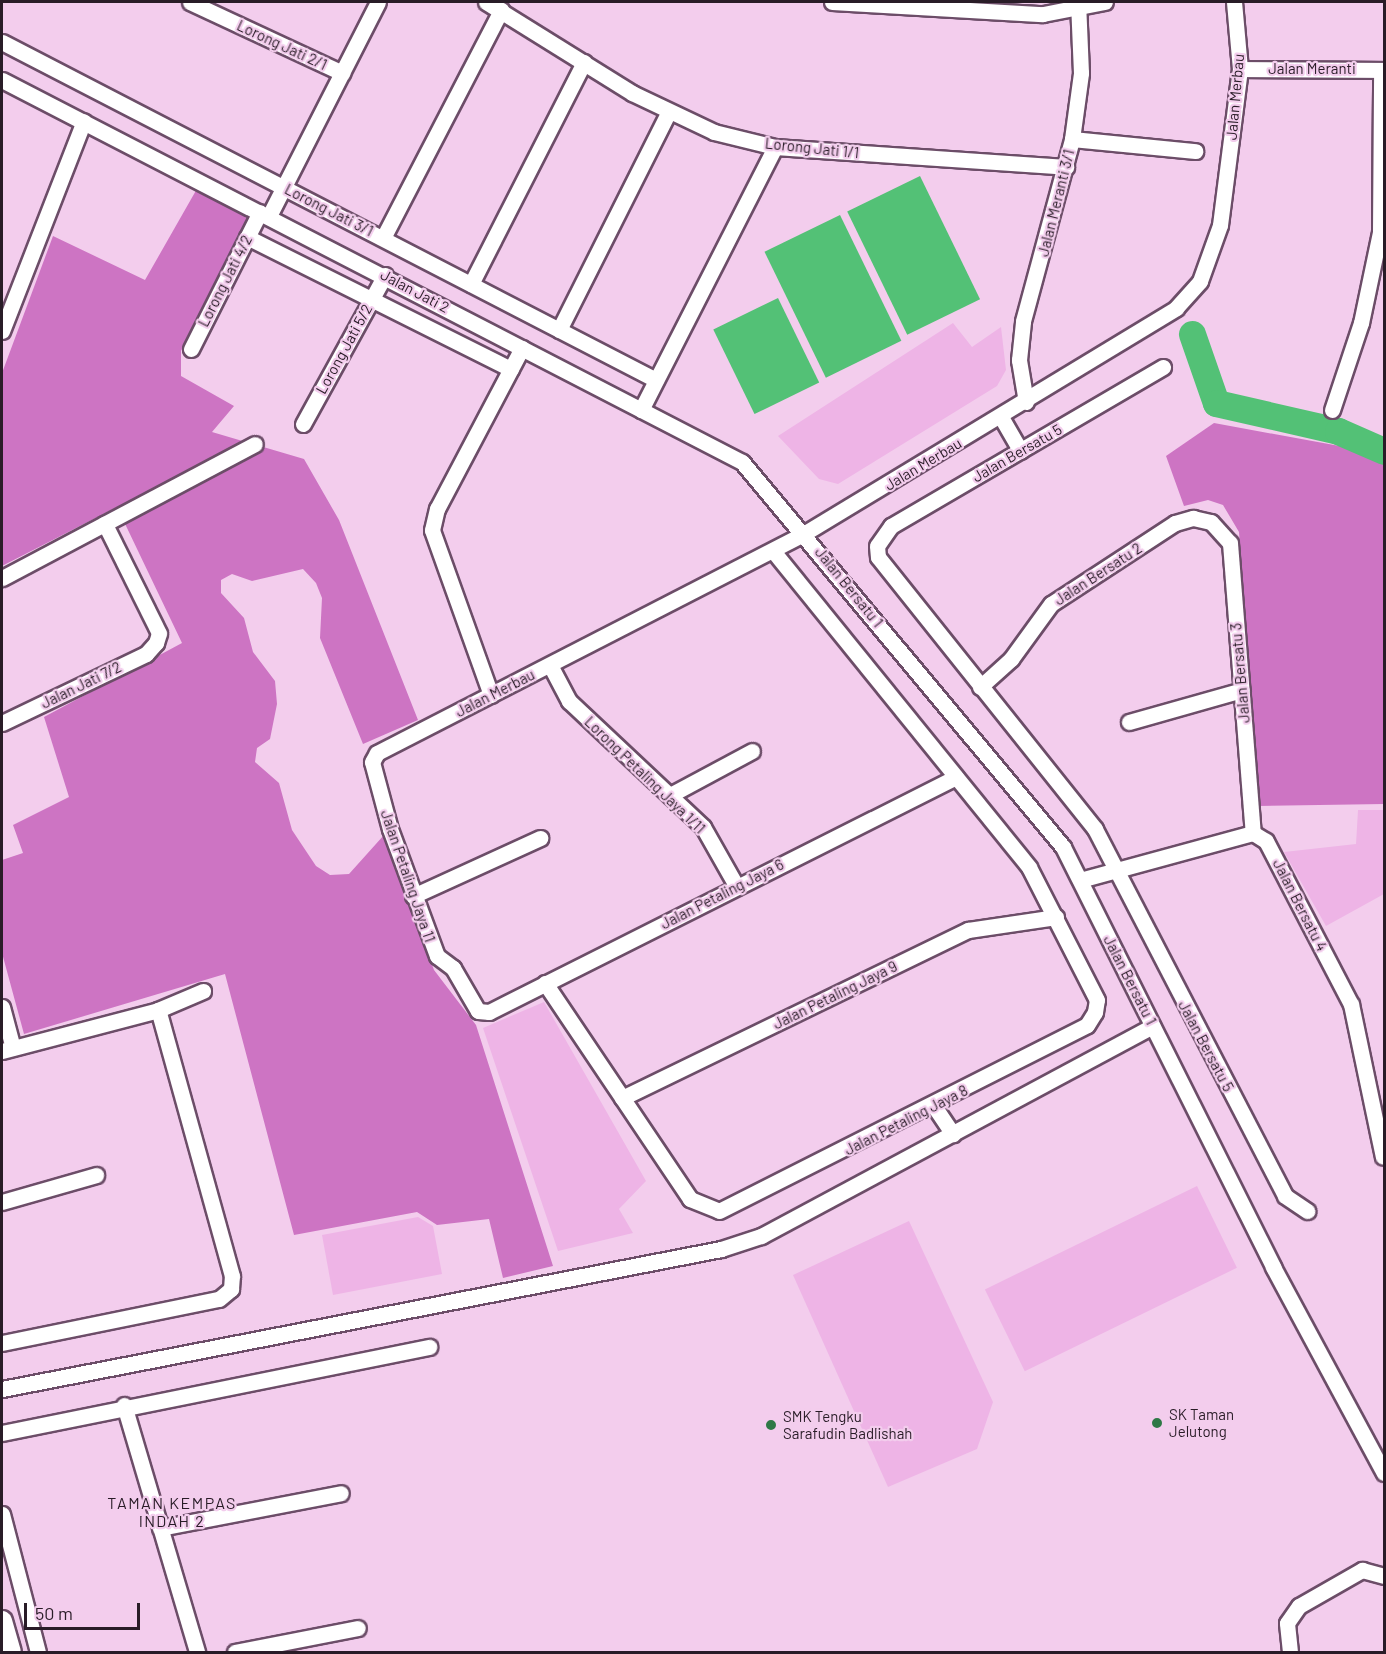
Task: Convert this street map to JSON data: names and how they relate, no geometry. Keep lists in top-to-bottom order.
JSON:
{
  "streets": {
    "street": [
      "Lorong Jati 2/1",
      "Jalan Meranti",
      "Jalan Merbau",
      "Lorong Jati 1/1",
      "Jalan Meranti 3/1",
      "Lorong Jati 3/1",
      "Lorong Jati 4/2",
      "Jalan Jati 2",
      "Lorong Jati 5/2",
      "Jalan Bersatu 5",
      "Jalan Bersatu 2",
      "Jalan Bersatu 1",
      "Jalan Bersatu 3",
      "Jalan Jati 7/2",
      "Lorong Petaling Jaya 1/11",
      "Jalan Petaling Jaya 11",
      "Jalan Petaling Jaya 6",
      "Jalan Bersatu 4",
      "Jalan Petaling Jaya 9",
      "Jalan Petaling Jaya 8"
    ]
  },
  "crossings": [
    ["Lorong Jati 2/1", "Lorong Jati 4/2"],
    ["Jalan Meranti", "Jalan Merbau"],
    ["Jalan Merbau", "Jalan Meranti 3/1"],
    ["Jalan Merbau", "Jalan Jati 2"],
    ["Jalan Merbau", "Jalan Bersatu 1"],
    ["Jalan Merbau", "Lorong Petaling Jaya 1/11"],
    ["Jalan Merbau", "Jalan Petaling Jaya 11"],
    ["Lorong Jati 1/1", "Jalan Meranti 3/1"],
    ["Lorong Jati 3/1", "Lorong Jati 4/2"],
    ["Lorong Jati 4/2", "Jalan Jati 2"],
    ["Jalan Jati 2", "Lorong Jati 5/2"],
    ["Jalan Jati 2", "Jalan Bersatu 1"],
    ["Jalan Bersatu 5", "Jalan Bersatu 2"],
    ["Jalan Bersatu 2", "Jalan Bersatu 3"],
    ["Jalan Bersatu 3", "Jalan Bersatu 4"],
    ["Lorong Petaling Jaya 1/11", "Jalan Petaling Jaya 6"],
    ["Jalan Petaling Jaya 11", "Jalan Petaling Jaya 6"],
    ["Jalan Petaling Jaya 9", "Jalan Petaling Jaya 8"]
  ],
  "districts": ["TAMAN KEMPAS INDAH 2"],
  "places": ["SK Taman Jelutong", "SMK Tengku Sarafudin Badlishah"],
  "scale_bar": "50 m"
}
